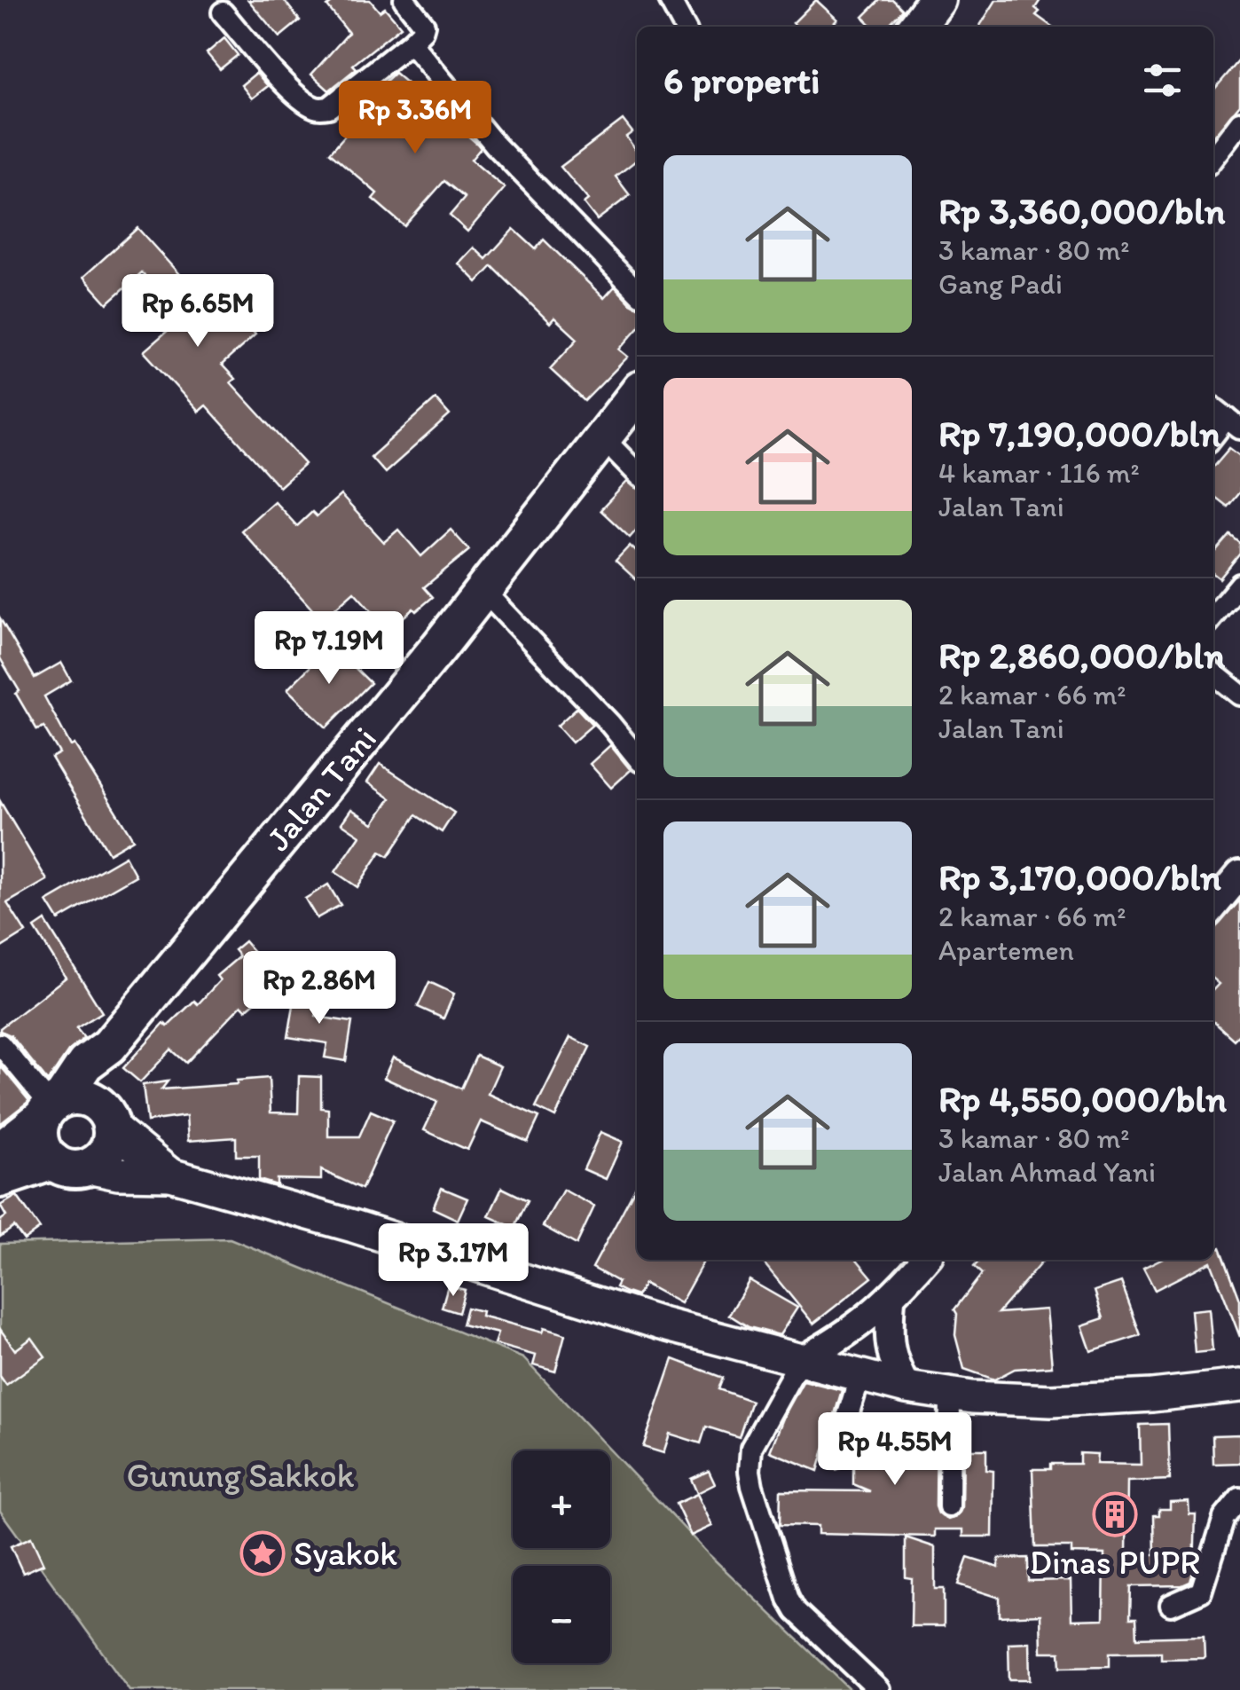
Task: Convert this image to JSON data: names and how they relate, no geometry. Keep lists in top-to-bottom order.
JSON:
{
  "streets": {
    "highway": ["Jalan Tani"]
  },
  "parks": ["Gunung Sakkok"],
  "places": {
    "building": ["Dinas PUPR"],
    "place": ["Syakok"]
  },
  "page": {
    "heading": "6 properti",
    "price": [
      "Rp 3.36M",
      "Rp 6.65M",
      "Rp 7.19M",
      "Rp 2.86M",
      "Rp 3.17M",
      "Rp 4.55M"
    ],
    "list": [
      {
        "name": "Rp 3,360,000/bln",
        "note": "3 kamar · 80 m² · Gang Padi"
      },
      {
        "name": "Rp 7,190,000/bln",
        "note": "4 kamar · 116 m² · Jalan Tani"
      },
      {
        "name": "Rp 2,860,000/bln",
        "note": "2 kamar · 66 m² · Jalan Tani"
      },
      {
        "name": "Rp 3,170,000/bln",
        "note": "2 kamar · 66 m² · Apartemen"
      },
      {
        "name": "Rp 4,550,000/bln",
        "note": "3 kamar · 80 m² · Jalan Ahmad Yani"
      }
    ],
    "map_buttons": ["+", "−"]
  }
}
